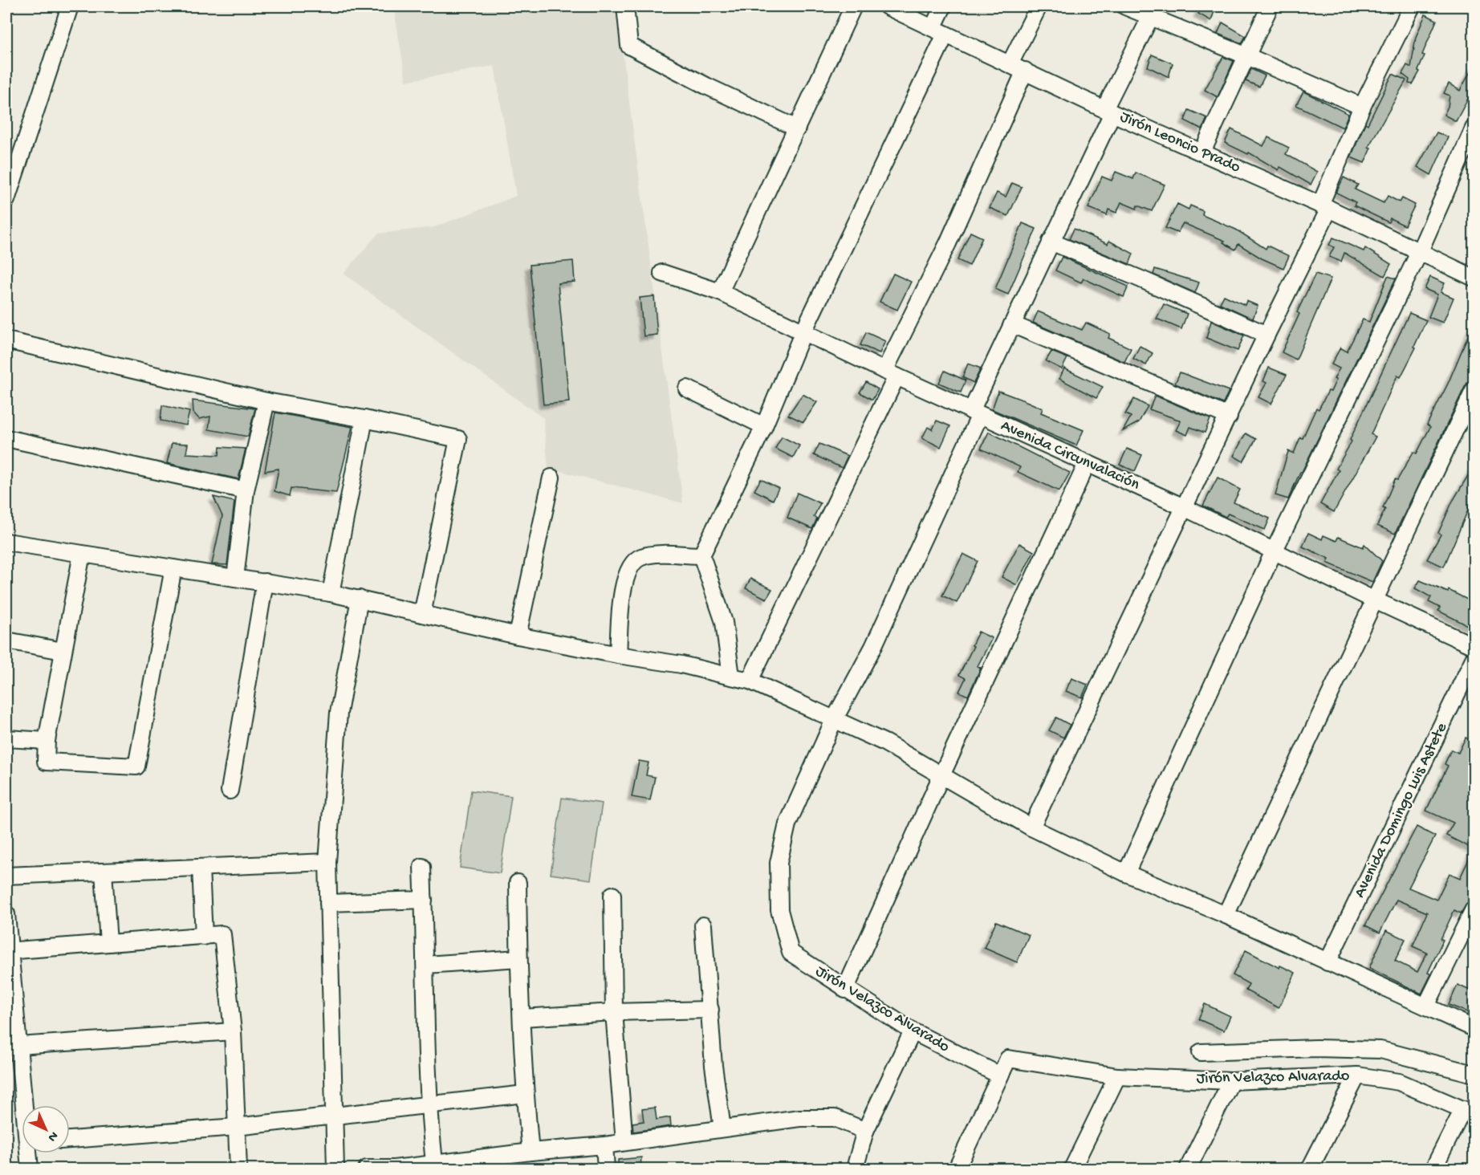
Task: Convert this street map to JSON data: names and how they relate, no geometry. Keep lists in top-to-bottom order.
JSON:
{
  "streets": {
    "street": [
      "Jirón Leoncio Prado",
      "Avenida Circunvalación",
      "Avenida Domingo Luis Astete",
      "Jirón Velazco Alvarado"
    ]
  },
  "crossings": [
    ["Jirón Leoncio Prado", "Jirón Velazco Alvarado"],
    ["Avenida Circunvalación", "Jirón Velazco Alvarado"]
  ],
  "north": "bottom right"
}
